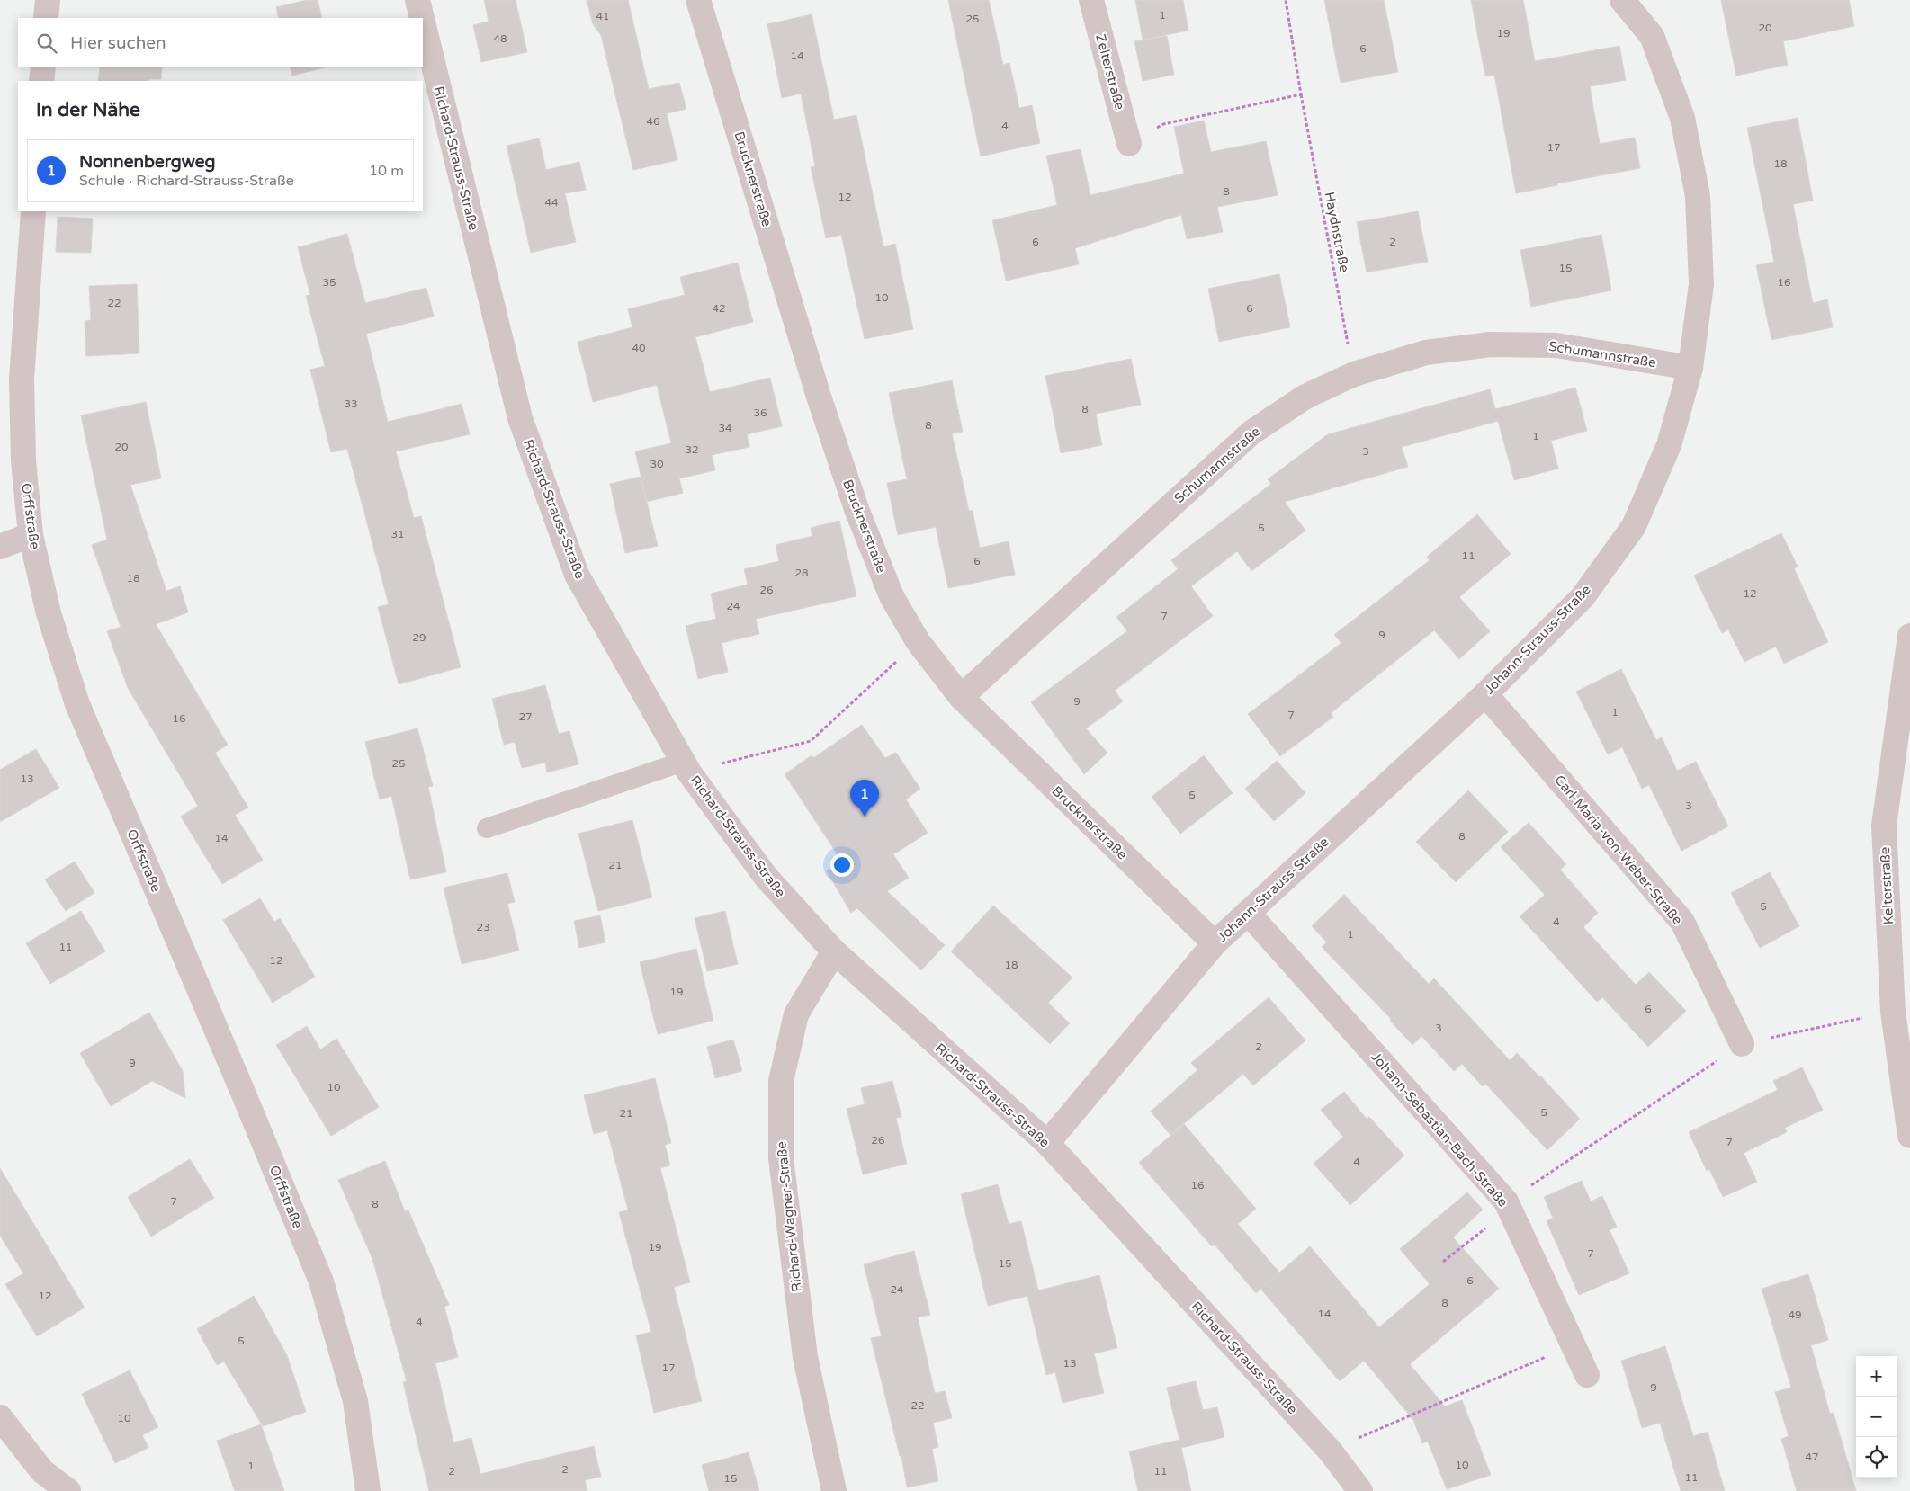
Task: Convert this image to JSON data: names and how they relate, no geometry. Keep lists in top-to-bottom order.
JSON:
{
  "streets": {
    "street": [
      "Zelterstraße",
      "Richard-Strauss-Straße",
      "Brucknerstraße",
      "Schumannstraße",
      "Orffstraße",
      "Johann-Strauss-Straße",
      "Carl-Maria-von-Weber-Straße",
      "Kelterstraße",
      "Johann-Sebastian-Bach-Straße",
      "Richard-Wagner-Straße"
    ],
    "path": ["Haydnstraße"]
  },
  "crossings": [
    ["Richard-Strauss-Straße", "Johann-Strauss-Straße"],
    ["Richard-Strauss-Straße", "Richard-Wagner-Straße"],
    ["Brucknerstraße", "Schumannstraße"],
    ["Brucknerstraße", "Johann-Strauss-Straße"],
    ["Haydnstraße", "Schumannstraße"],
    ["Schumannstraße", "Johann-Strauss-Straße"],
    ["Johann-Strauss-Straße", "Carl-Maria-von-Weber-Straße"],
    ["Johann-Strauss-Straße", "Johann-Sebastian-Bach-Straße"]
  ],
  "house_numbers": [
    "1",
    "41",
    "25",
    "20",
    "19",
    "48",
    "6",
    "14",
    "46",
    "4",
    "17",
    "18",
    "8",
    "12",
    "44",
    "6",
    "2",
    "15",
    "35",
    "16",
    "10",
    "22",
    "42",
    "6",
    "40",
    "33",
    "8",
    "36",
    "8",
    "34",
    "1",
    "20",
    "32",
    "3",
    "30",
    "5",
    "31",
    "11",
    "6",
    "28",
    "18",
    "26",
    "12",
    "24",
    "7",
    "9",
    "29",
    "9",
    "1",
    "7",
    "27",
    "16",
    "25",
    "13",
    "5",
    "3",
    "8",
    "14",
    "21",
    "5",
    "4",
    "23",
    "1",
    "11",
    "12",
    "18",
    "19",
    "6",
    "3",
    "2",
    "9",
    "10",
    "5",
    "21",
    "26",
    "7",
    "4",
    "16",
    "7",
    "8",
    "19",
    "7",
    "15",
    "6",
    "24",
    "12",
    "8",
    "14",
    "49",
    "4",
    "5",
    "13",
    "17",
    "9",
    "22",
    "10",
    "47",
    "10",
    "1",
    "2",
    "2",
    "11",
    "11",
    "15"
  ],
  "page": {
    "search": "Hier suchen",
    "heading": "In der Nähe",
    "list": [
      {
        "mark": "1",
        "name": "Nonnenbergweg",
        "note": "Schule · Richard-Strauss-Straße",
        "value": "10 m"
      }
    ],
    "pins": "1",
    "map_buttons": ["+", "−"]
  }
}
